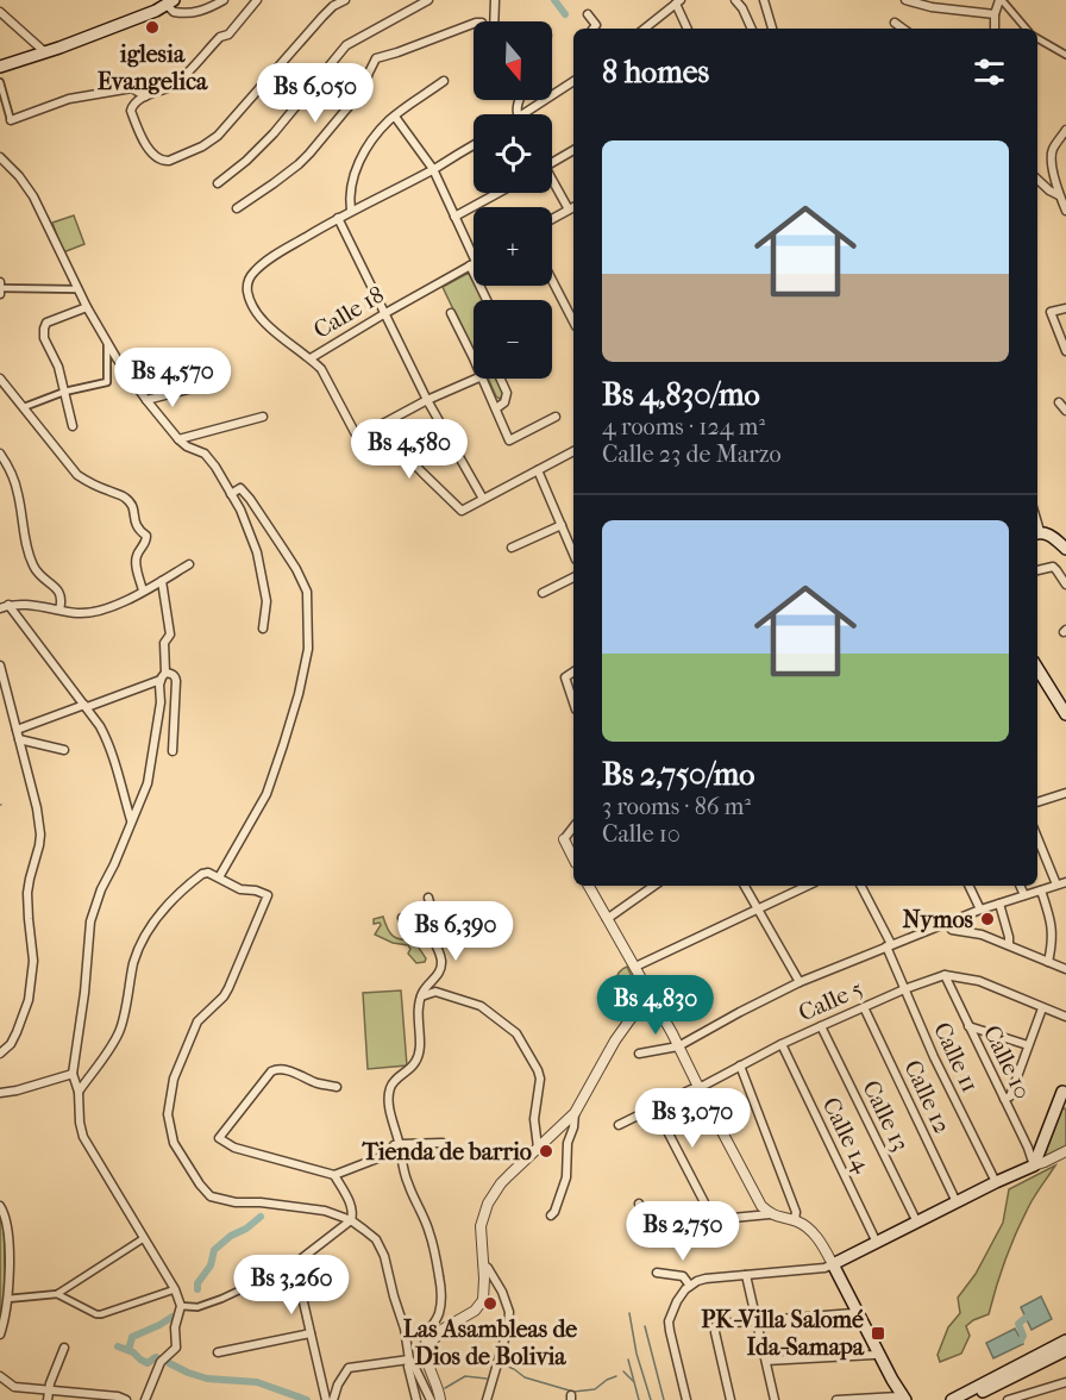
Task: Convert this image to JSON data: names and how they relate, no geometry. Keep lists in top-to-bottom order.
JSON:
{
  "streets": {
    "street": [
      "Calle 18",
      "Calle 5",
      "Calle 11",
      "Calle 10",
      "Calle 12",
      "Calle 13",
      "Calle 14"
    ]
  },
  "crossings": [
    ["Calle 5", "Calle 11"],
    ["Calle 5", "Calle 10"],
    ["Calle 5", "Calle 12"],
    ["Calle 5", "Calle 13"],
    ["Calle 5", "Calle 14"]
  ],
  "places": {
    "other": [
      "iglesia Evangelica",
      "Nymos",
      "Tienda de barrio",
      "Las Asambleas de Dios de Bolivia"
    ],
    "transit": ["PK-Villa Salomé Ida-Samapa"]
  },
  "north": "bottom",
  "page": {
    "map_buttons": ["+", "−"],
    "heading": "8 homes",
    "price": [
      "Bs 6,050",
      "Bs 4,570",
      "Bs 4,580",
      "Bs 6,390",
      "Bs 4,830",
      "Bs 3,070",
      "Bs 2,750",
      "Bs 3,260"
    ],
    "list": [
      {
        "name": "Bs 4,830/mo",
        "note": "4 rooms · 124 m² · Calle 23 de Marzo"
      },
      {
        "name": "Bs 2,750/mo",
        "note": "3 rooms · 86 m² · Calle 10"
      }
    ]
  }
}
